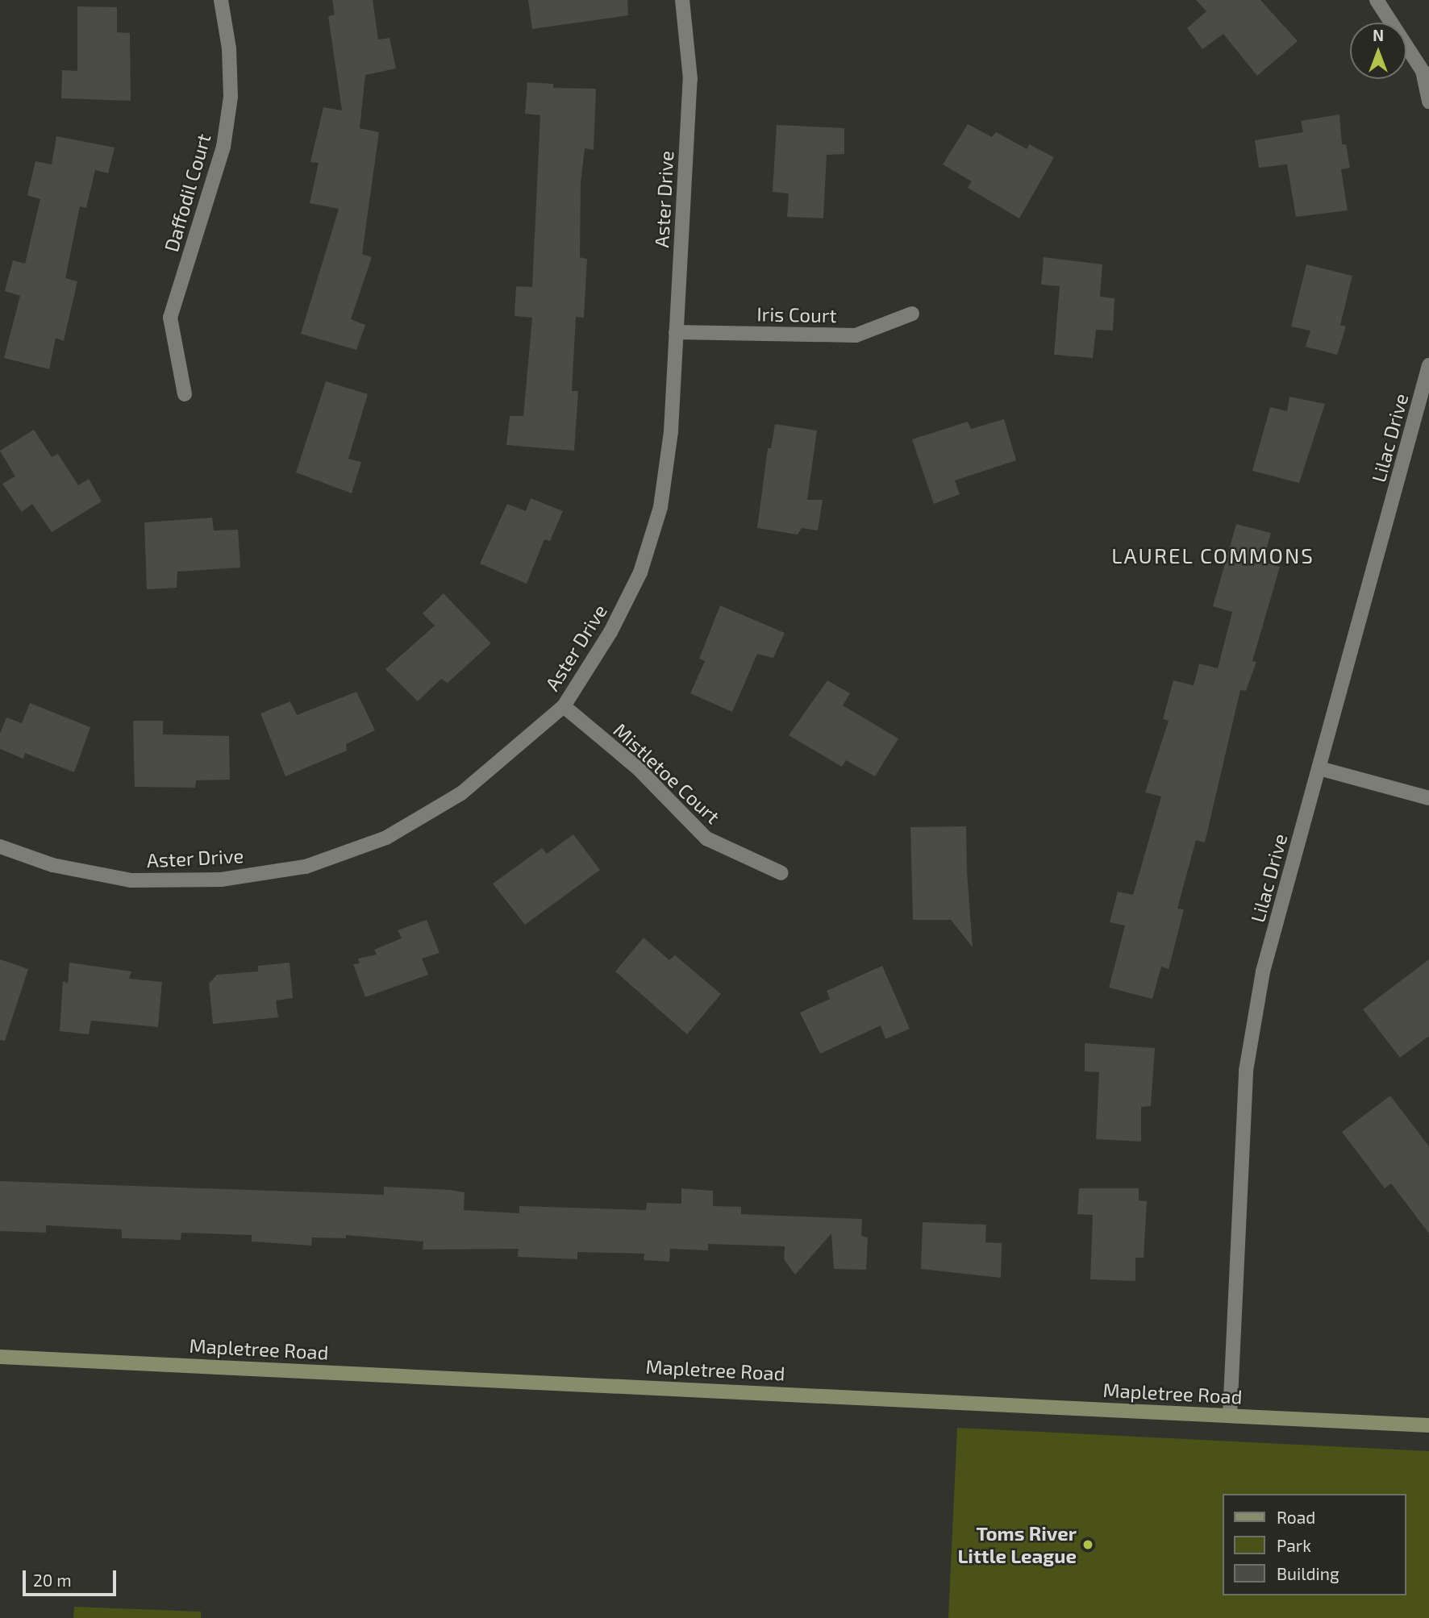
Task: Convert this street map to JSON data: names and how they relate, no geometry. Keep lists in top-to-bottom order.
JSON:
{
  "streets": {
    "street": [
      "Daffodil Court",
      "Aster Drive",
      "Iris Court",
      "Lilac Drive",
      "Mistletoe Court",
      "Mapletree Road"
    ]
  },
  "crossings": [
    ["Aster Drive", "Iris Court"],
    ["Aster Drive", "Mistletoe Court"],
    ["Lilac Drive", "Mapletree Road"]
  ],
  "districts": ["LAUREL COMMONS"],
  "places": ["Toms River Little League"],
  "legend": ["Road", "Park", "Building"],
  "scale_bar": "20 m",
  "north": "top"
}
